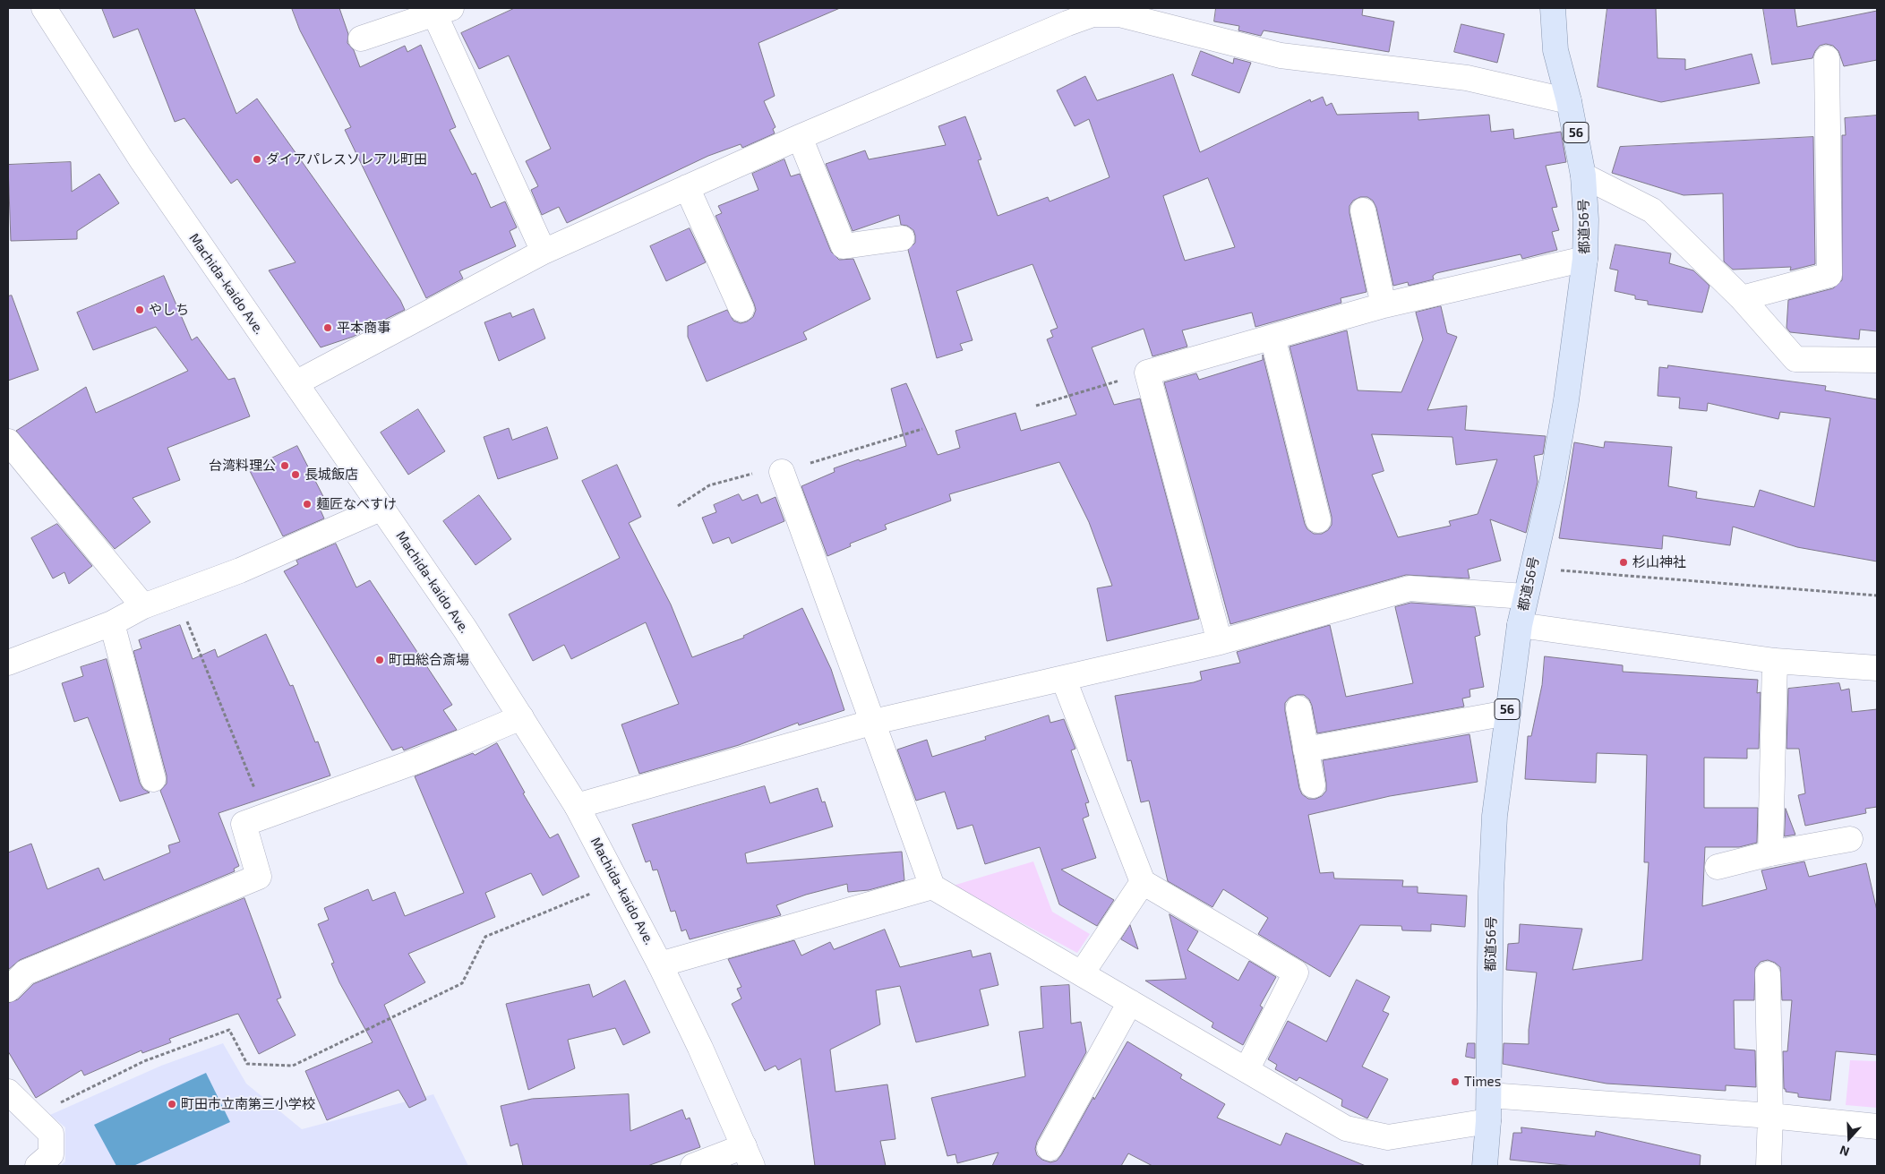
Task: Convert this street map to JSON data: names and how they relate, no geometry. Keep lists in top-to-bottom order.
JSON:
{
  "streets": {
    "main road": ["56", "都道56号"],
    "street": ["Machida-kaido Ave."]
  },
  "places": [
    "ダイアパレスソレアル町田",
    "やしち",
    "平本商事",
    "台湾料理公",
    "長城飯店",
    "麺匠なべすけ",
    "杉山神社",
    "町田総合斎場",
    "Times",
    "町田市立南第三小学校"
  ],
  "north": "bottom"
}
